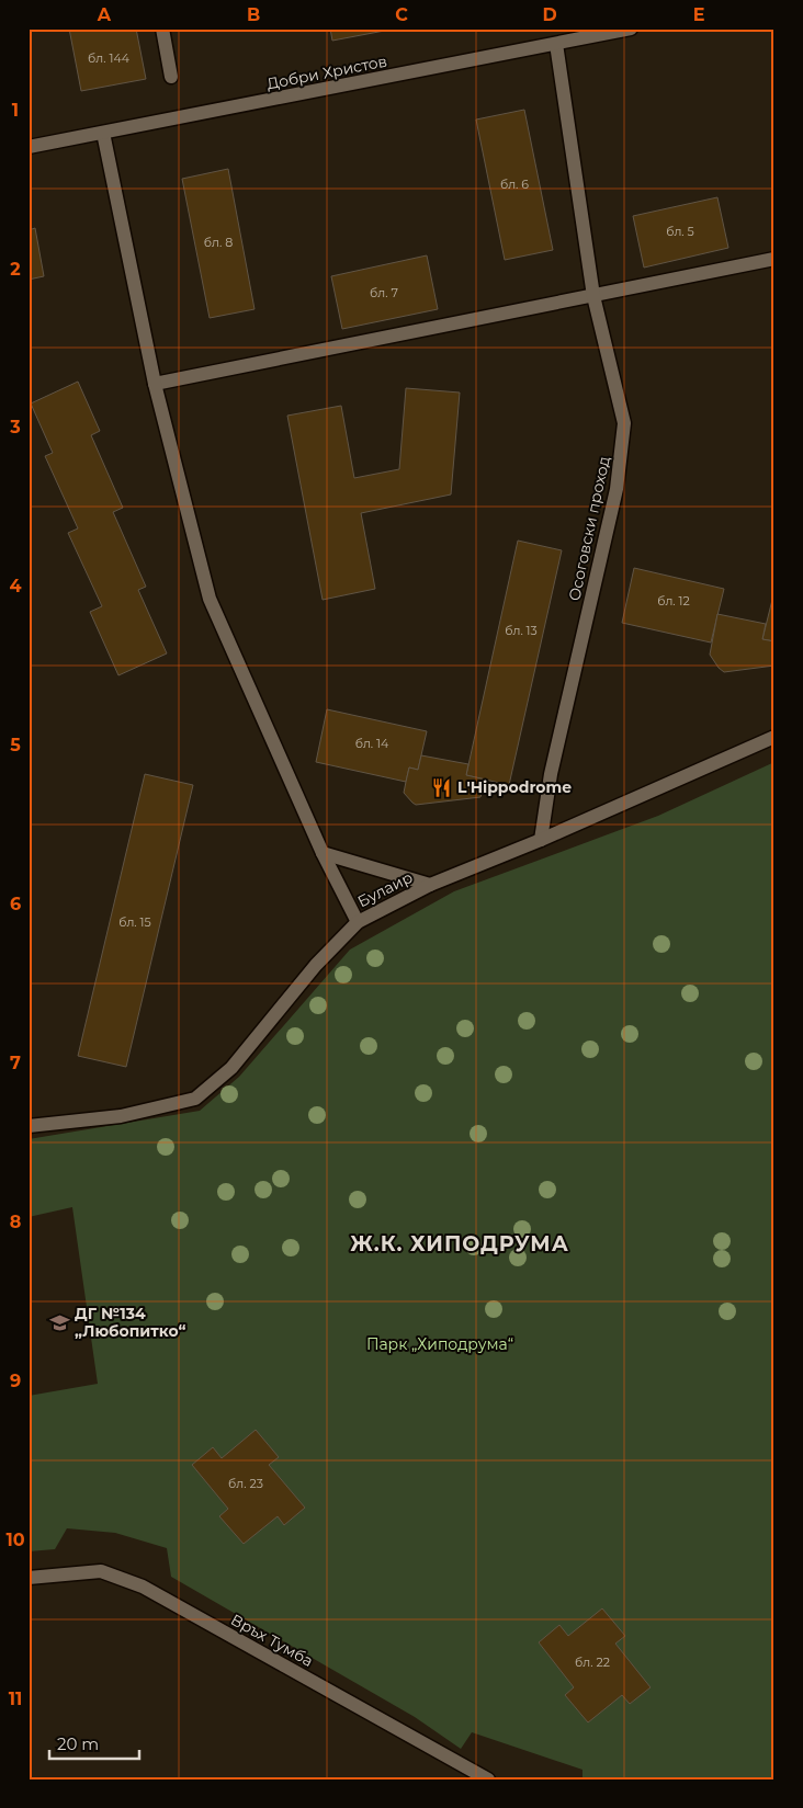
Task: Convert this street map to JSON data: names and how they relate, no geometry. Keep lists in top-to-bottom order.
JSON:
{
  "streets": {
    "street": [
      "Добри Христов",
      "Осоговски проход",
      "Булаир",
      "Връх Тумба"
    ]
  },
  "crossings": [
    ["Добри Христов", "Осоговски проход"],
    ["Осоговски проход", "Булаир"]
  ],
  "districts": ["Ж.К. ХИПОДРУМА"],
  "parks": ["Парк „Хиподрума“"],
  "places": {
    "restaurant": ["L'Hippodrome"],
    "school or university": ["ДГ №134 „Любопитко“"]
  },
  "house_numbers": [
    "бл. 144",
    "бл. 6",
    "бл. 5",
    "бл. 8",
    "бл. 7",
    "бл. 12",
    "бл. 13",
    "бл. 14",
    "бл. 15",
    "бл. 23",
    "бл. 22"
  ],
  "scale_bar": "20 m",
  "grid": {
    "columns": [
      "A",
      "B",
      "C",
      "D",
      "E"
    ],
    "rows": [
      "1",
      "2",
      "3",
      "4",
      "5",
      "6",
      "7",
      "8",
      "9",
      "10",
      "11"
    ]
  }
}
